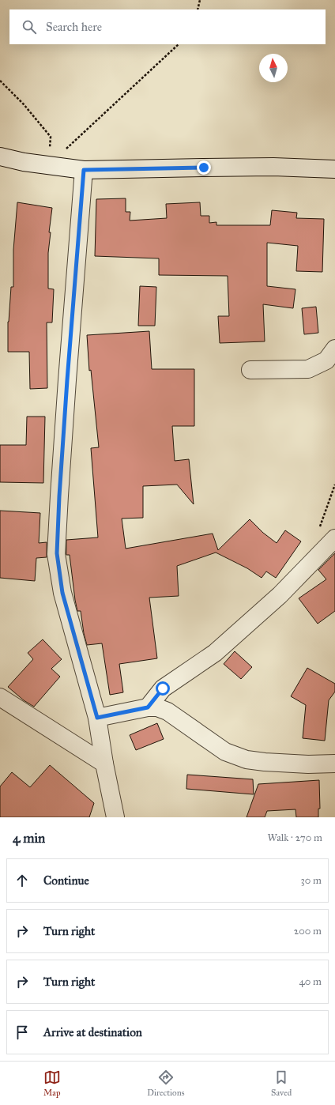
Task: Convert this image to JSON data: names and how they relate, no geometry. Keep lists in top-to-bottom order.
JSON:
{
  "north": "top",
  "page": {
    "search": "Search here",
    "heading": ["4 min", "Walk · 270 m"],
    "list": [
      ["Continue", "30 m"],
      ["Turn right", "200 m"],
      ["Turn right", "40 m"],
      "Arrive at destination"
    ],
    "nav": ["Map", "Directions", "Saved"]
  }
}
